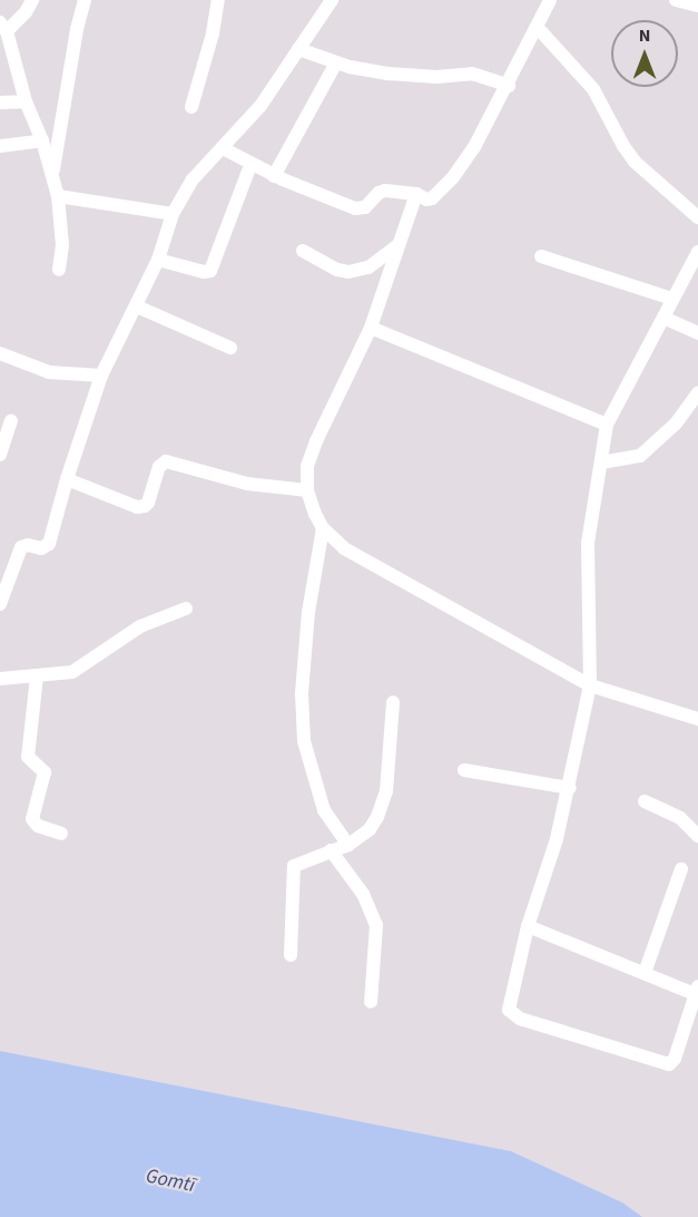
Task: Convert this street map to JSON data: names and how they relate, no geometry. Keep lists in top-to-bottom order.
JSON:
{
  "water": ["Gomtī"],
  "north": "top"
}
